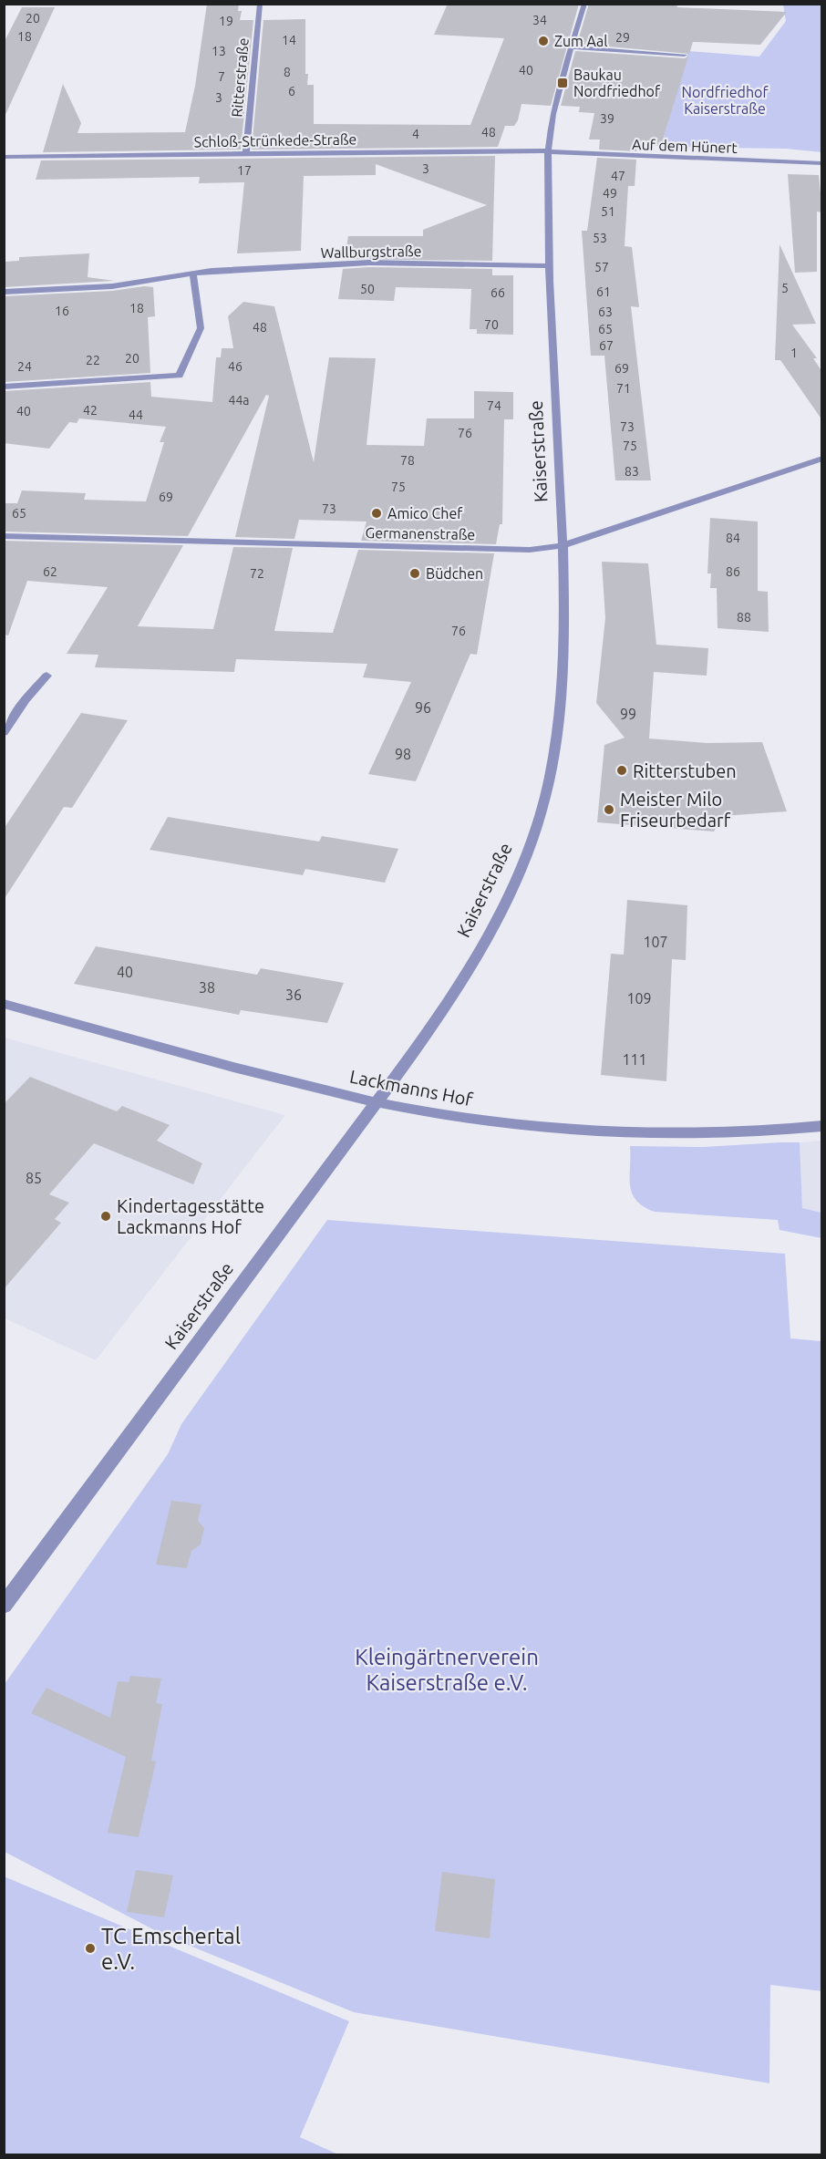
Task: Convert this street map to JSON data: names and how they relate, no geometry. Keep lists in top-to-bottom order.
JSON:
{
  "streets": {
    "street": [
      "Ritterstraße",
      "Schloß-Strünkede-Straße",
      "Auf dem Hünert",
      "Wallburgstraße",
      "Kaiserstraße",
      "Germanenstraße",
      "Lackmanns Hof"
    ]
  },
  "crossings": [
    ["Ritterstraße", "Schloß-Strünkede-Straße"],
    ["Schloß-Strünkede-Straße", "Auf dem Hünert"],
    ["Schloß-Strünkede-Straße", "Kaiserstraße"],
    ["Auf dem Hünert", "Kaiserstraße"],
    ["Wallburgstraße", "Kaiserstraße"],
    ["Kaiserstraße", "Germanenstraße"],
    ["Kaiserstraße", "Lackmanns Hof"]
  ],
  "parks": ["Nordfriedhof Kaiserstraße", "Kleingärtnerverein Kaiserstraße e.V."],
  "places": {
    "other": [
      "Zum Aal",
      "Amico Chef",
      "Büdchen",
      "Ritterstuben",
      "Meister Milo Friseurbedarf",
      "Kindertagesstätte Lackmanns Hof",
      "TC Emschertal e.V."
    ],
    "transit": ["Baukau Nordfriedhof"]
  },
  "house_numbers": [
    "20",
    "34",
    "19",
    "18",
    "29",
    "14",
    "13",
    "40",
    "8",
    "7",
    "6",
    "3",
    "39",
    "48",
    "4",
    "3",
    "17",
    "47",
    "49",
    "51",
    "53",
    "57",
    "5",
    "50",
    "61",
    "66",
    "18",
    "16",
    "63",
    "70",
    "48",
    "65",
    "67",
    "1",
    "20",
    "22",
    "24",
    "46",
    "69",
    "71",
    "44a",
    "74",
    "42",
    "40",
    "44",
    "73",
    "76",
    "75",
    "78",
    "83",
    "75",
    "69",
    "73",
    "65",
    "84",
    "62",
    "86",
    "72",
    "88",
    "76",
    "96",
    "99",
    "98",
    "107",
    "40",
    "38",
    "36",
    "109",
    "111",
    "85"
  ]
}
